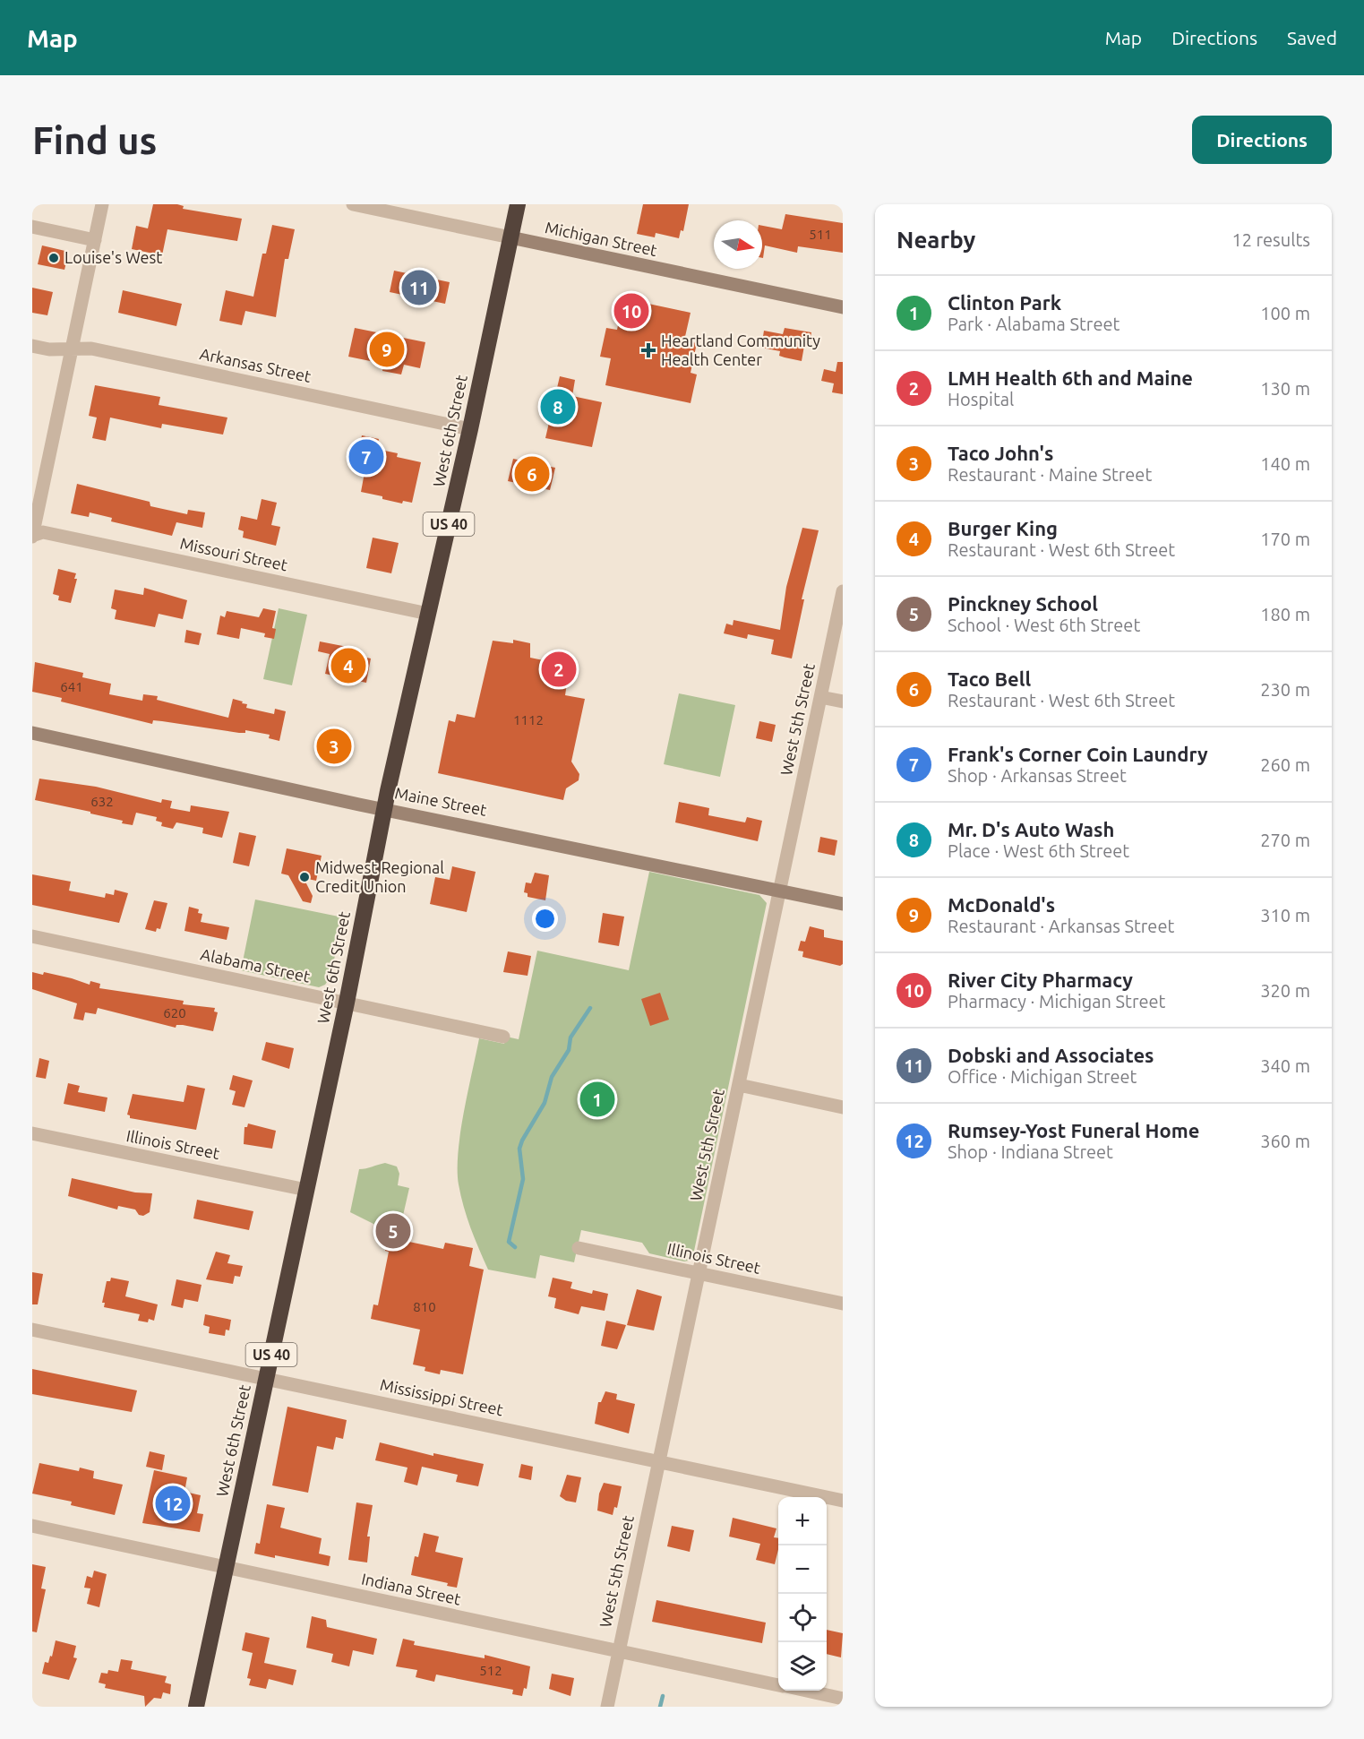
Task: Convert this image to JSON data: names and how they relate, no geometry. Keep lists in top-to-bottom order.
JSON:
{
  "streets": {
    "highway": ["West 6th Street", "US 40"],
    "street": [
      "Michigan Street",
      "Arkansas Street",
      "Missouri Street",
      "West 5th Street",
      "Maine Street",
      "Alabama Street",
      "Illinois Street",
      "Mississippi Street",
      "Indiana Street"
    ]
  },
  "crossings": [
    ["Michigan Street", "West 6th Street"],
    ["Arkansas Street", "West 6th Street"],
    ["West 6th Street", "Missouri Street"],
    ["West 6th Street", "Maine Street"],
    ["West 6th Street", "Alabama Street"],
    ["West 6th Street", "Illinois Street"],
    ["West 6th Street", "Mississippi Street"],
    ["West 6th Street", "Indiana Street"],
    ["West 5th Street", "Maine Street"],
    ["West 5th Street", "Illinois Street"],
    ["West 5th Street", "Mississippi Street"],
    ["West 5th Street", "Indiana Street"]
  ],
  "places": {
    "other": ["Louise's West", "Midwest Regional Credit Union"],
    "health": ["Heartland Community Health Center"]
  },
  "house_numbers": [
    "511",
    "641",
    "1112",
    "632",
    "620",
    "810",
    "512"
  ],
  "north": "right",
  "page": {
    "header": "Map",
    "nav": ["Map", "Directions", "Saved"],
    "buttons": "Directions",
    "title": "Find us",
    "heading": ["Nearby", "12 results"],
    "pins": [
      "11",
      "10",
      "9",
      "8",
      "7",
      "6",
      "4",
      "2",
      "3",
      "1",
      "5",
      "12"
    ],
    "list": [
      {
        "mark": "1",
        "name": "Clinton Park",
        "note": "Park · Alabama Street",
        "value": "100 m"
      },
      {
        "mark": "2",
        "name": "LMH Health 6th and Maine",
        "note": "Hospital",
        "value": "130 m"
      },
      {
        "mark": "3",
        "name": "Taco John's",
        "note": "Restaurant · Maine Street",
        "value": "140 m"
      },
      {
        "mark": "4",
        "name": "Burger King",
        "note": "Restaurant · West 6th Street",
        "value": "170 m"
      },
      {
        "mark": "5",
        "name": "Pinckney School",
        "note": "School · West 6th Street",
        "value": "180 m"
      },
      {
        "mark": "6",
        "name": "Taco Bell",
        "note": "Restaurant · West 6th Street",
        "value": "230 m"
      },
      {
        "mark": "7",
        "name": "Frank's Corner Coin Laundry",
        "note": "Shop · Arkansas Street",
        "value": "260 m"
      },
      {
        "mark": "8",
        "name": "Mr. D's Auto Wash",
        "note": "Place · West 6th Street",
        "value": "270 m"
      },
      {
        "mark": "9",
        "name": "McDonald's",
        "note": "Restaurant · Arkansas Street",
        "value": "310 m"
      },
      {
        "mark": "10",
        "name": "River City Pharmacy",
        "note": "Pharmacy · Michigan Street",
        "value": "320 m"
      },
      {
        "mark": "11",
        "name": "Dobski and Associates",
        "note": "Office · Michigan Street",
        "value": "340 m"
      },
      {
        "mark": "12",
        "name": "Rumsey-Yost Funeral Home",
        "note": "Shop · Indiana Street",
        "value": "360 m"
      }
    ],
    "map_buttons": ["+", "−"]
  }
}
